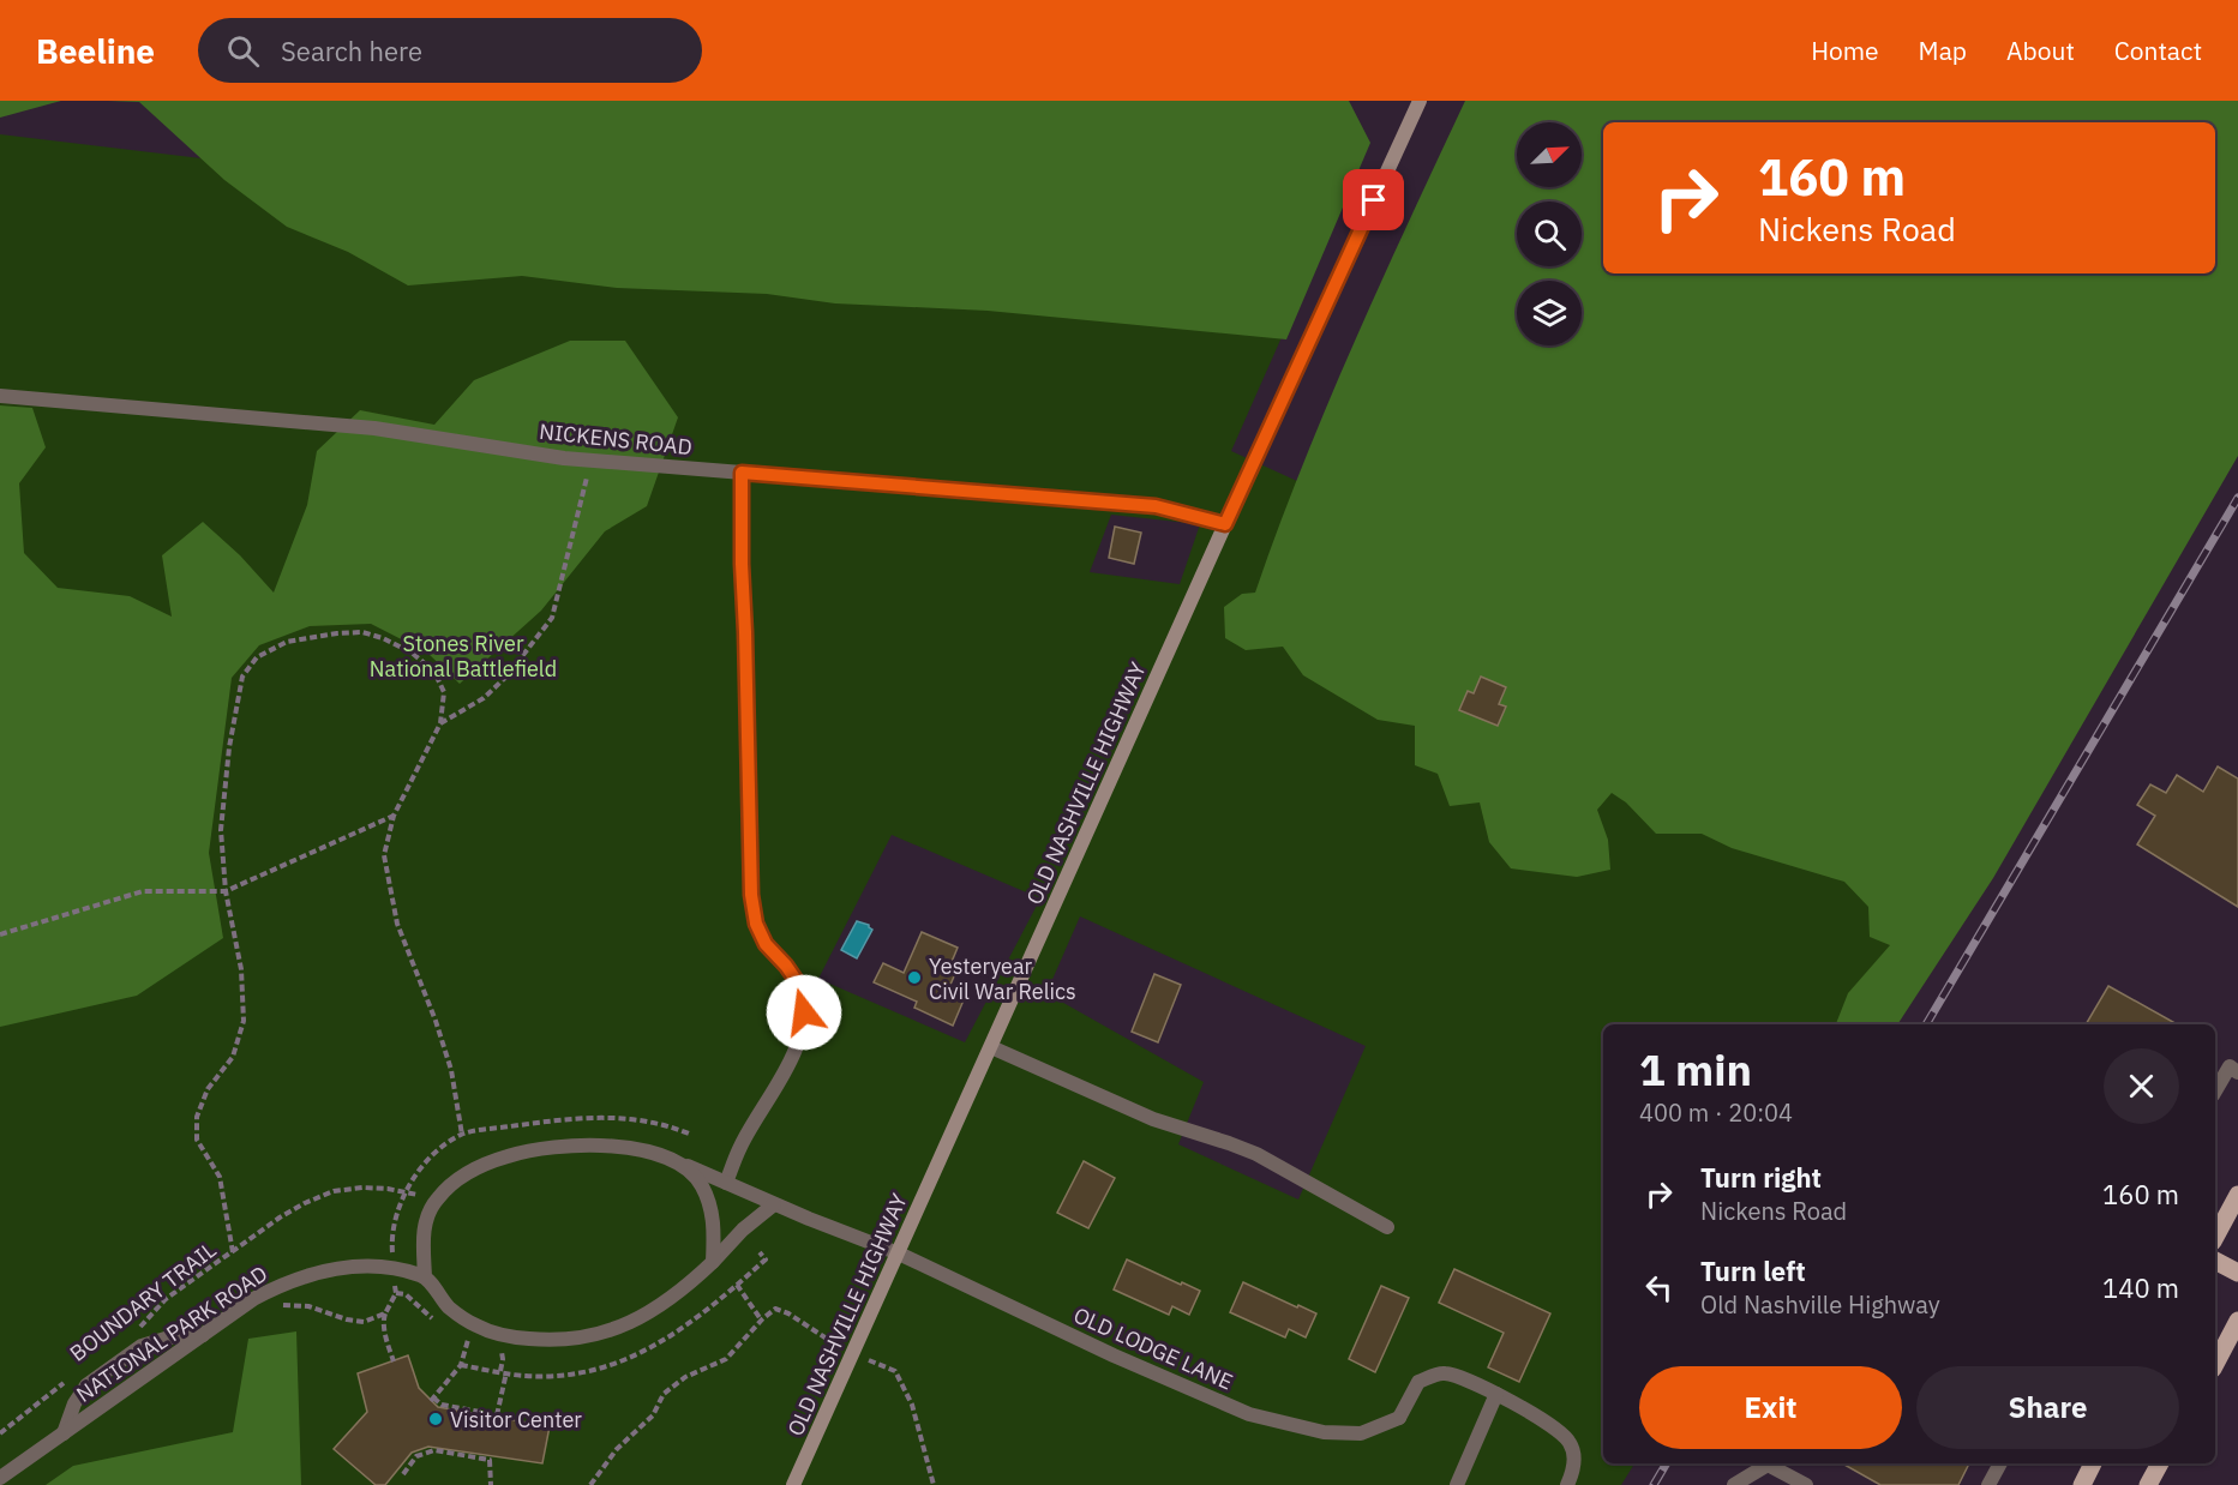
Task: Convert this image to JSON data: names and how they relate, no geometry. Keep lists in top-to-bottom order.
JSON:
{
  "streets": {
    "main road": ["OLD NASHVILLE HIGHWAY"],
    "street": ["NICKENS ROAD", "NATIONAL PARK ROAD", "OLD LODGE LANE"],
    "path": ["BOUNDARY TRAIL"]
  },
  "crossings": [
    ["NICKENS ROAD", "OLD NASHVILLE HIGHWAY"],
    ["OLD NASHVILLE HIGHWAY", "OLD LODGE LANE"],
    ["BOUNDARY TRAIL", "NATIONAL PARK ROAD"]
  ],
  "parks": ["Stones River National Battlefield"],
  "places": ["Yesteryear Civil War Relics", "Visitor Center"],
  "north": "top right",
  "page": {
    "header": "Beeline",
    "search": "Search here",
    "nav": [
      "Home",
      "Map",
      "About",
      "Contact"
    ],
    "turn": ["160 m", "Nickens Road"],
    "heading": ["1 min", "400 m · 20:04"],
    "list": [
      {
        "name": "Turn right",
        "note": "Nickens Road",
        "value": "160 m"
      },
      {
        "name": "Turn left",
        "note": "Old Nashville Highway",
        "value": "140 m"
      }
    ],
    "buttons": ["Exit", "Share"]
  }
}
